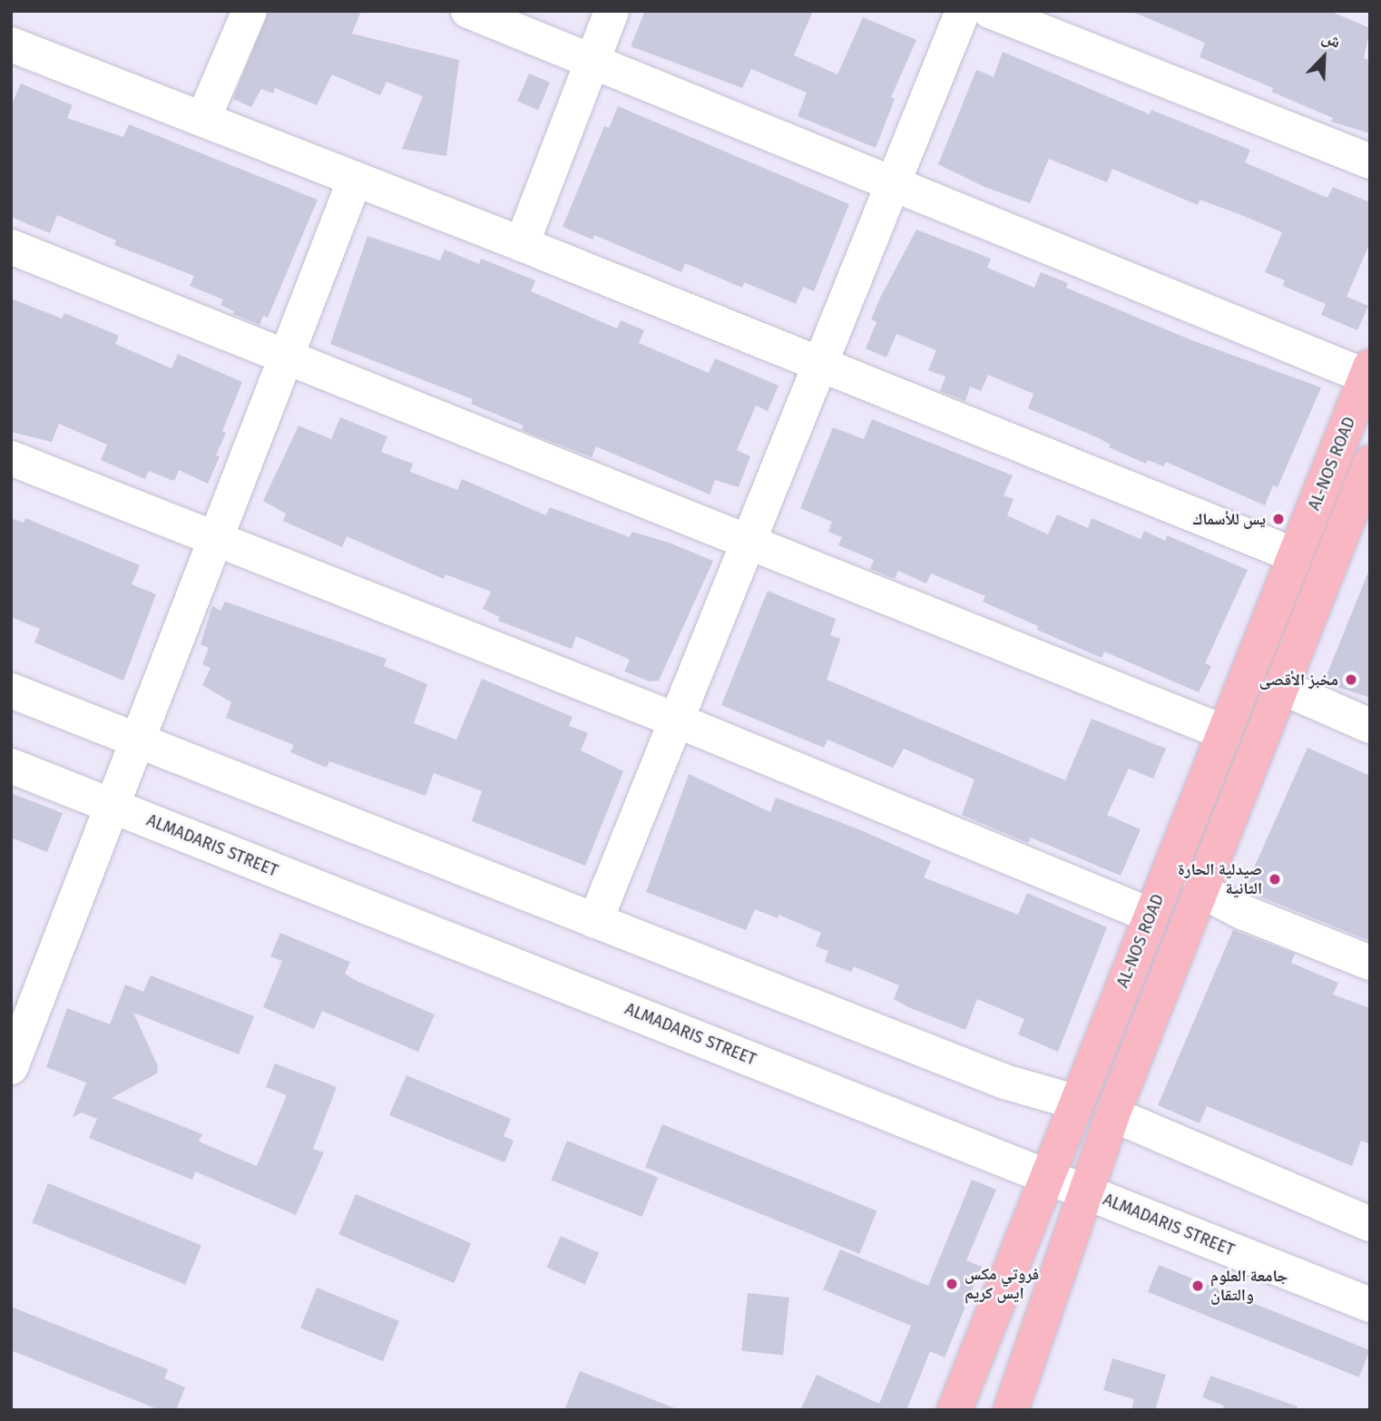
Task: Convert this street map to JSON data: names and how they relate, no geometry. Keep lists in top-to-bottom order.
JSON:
{
  "streets": {
    "main road": ["AL-NOS ROAD"],
    "street": ["ALMADARIS STREET"]
  },
  "crossings": [
    ["AL-NOS ROAD", "ALMADARIS STREET"]
  ],
  "places": [
    "يس للأسماك",
    "مخبز الأقصى",
    "صيدلية الحارة الثانية",
    "فروتي مكس ايس كريم",
    "جامعة العلوم والتقان"
  ],
  "north": "top right"
}
